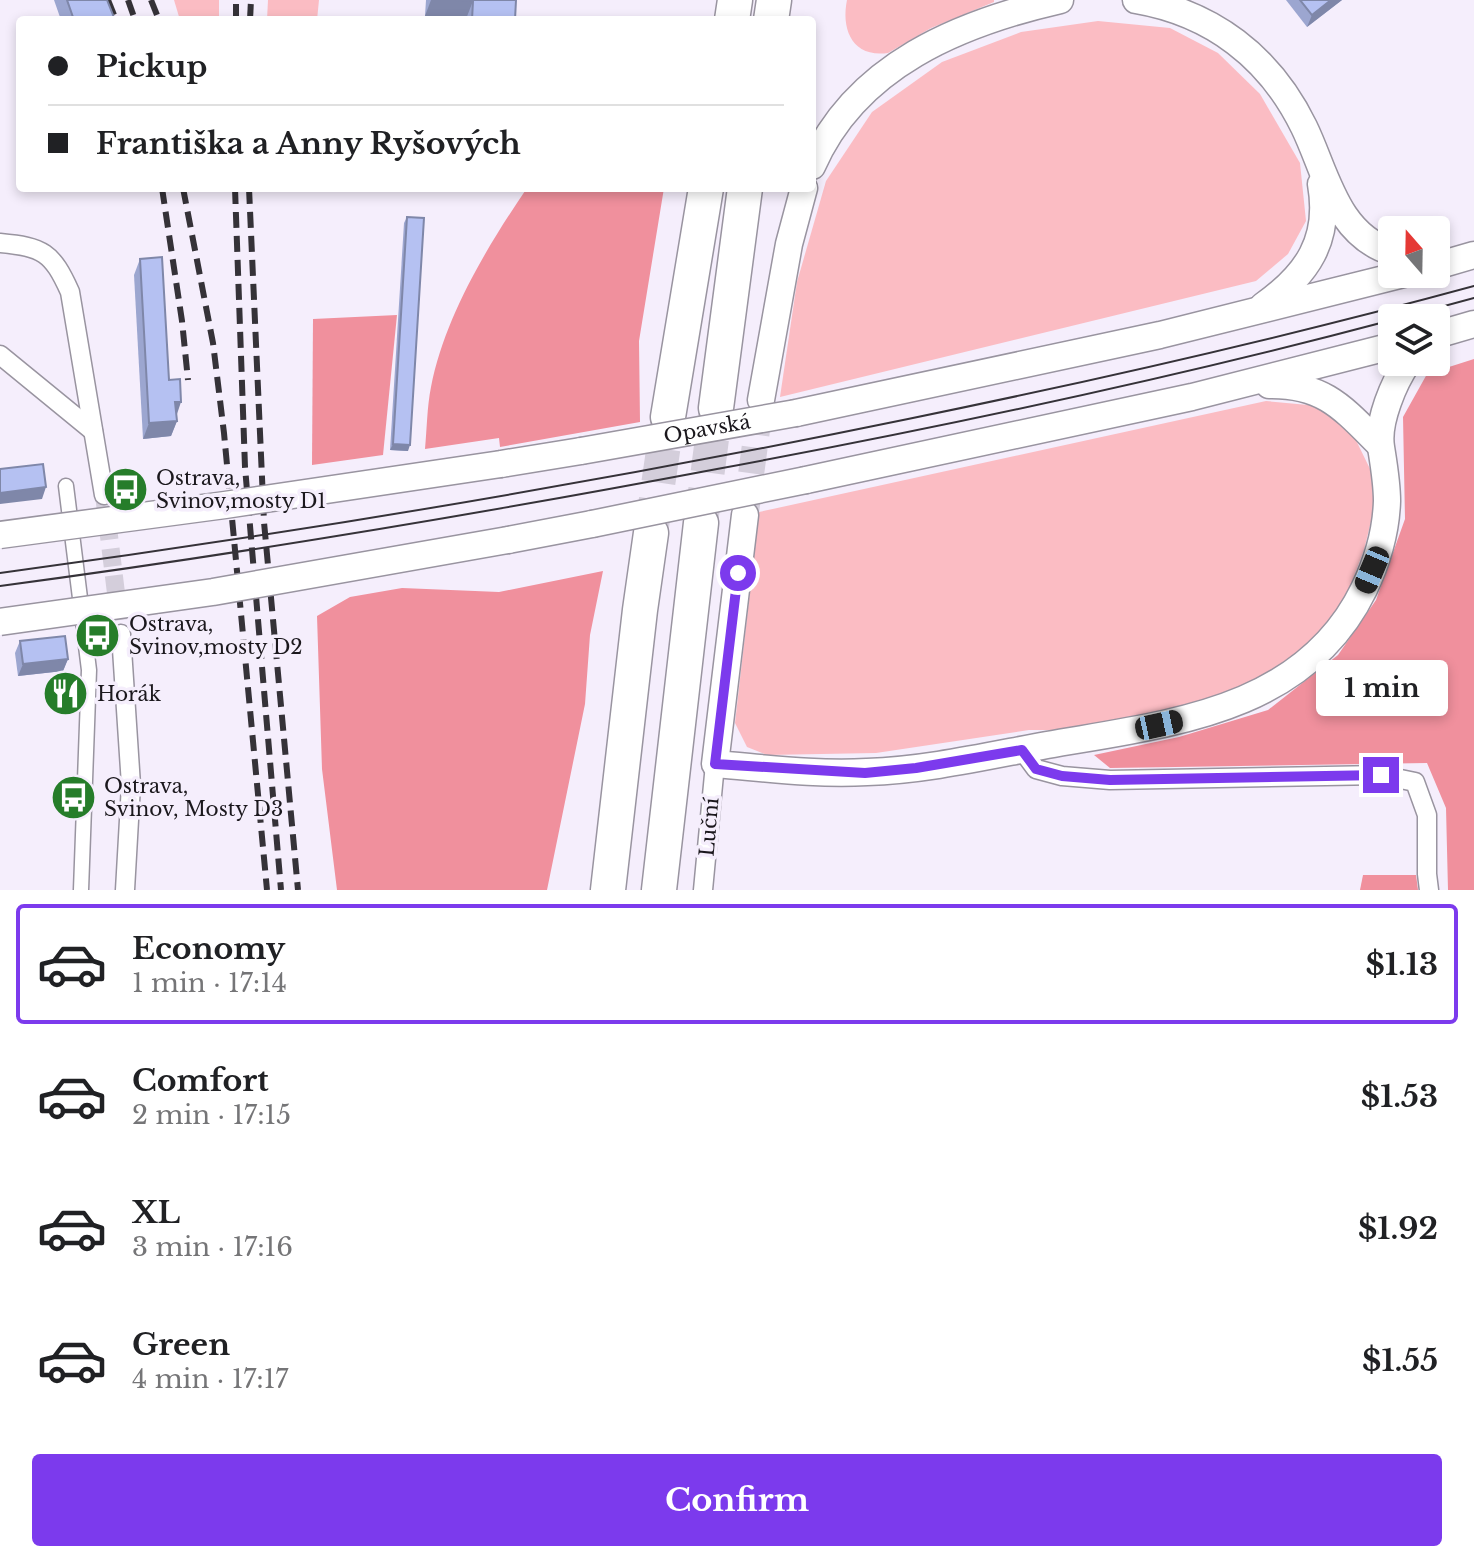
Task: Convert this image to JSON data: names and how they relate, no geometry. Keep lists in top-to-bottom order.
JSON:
{
  "streets": {
    "main road": ["Opavská"],
    "street": ["Luční"]
  },
  "places": {
    "bus stop": ["Ostrava, Svinov,mosty D1", "Ostrava, Svinov,mosty D2", "Ostrava, Svinov, Mosty D3"],
    "restaurant": ["Horák"]
  },
  "north": "top",
  "page": {
    "banner": ["Pickup", "Františka a Anny Ryšových"],
    "bubble": "1 min",
    "list": [
      {
        "name": "Economy",
        "note": "1 min · 17:14",
        "value": "$1.13"
      },
      {
        "name": "Comfort",
        "note": "2 min · 17:15",
        "value": "$1.53"
      },
      {
        "name": "XL",
        "note": "3 min · 17:16",
        "value": "$1.92"
      },
      {
        "name": "Green",
        "note": "4 min · 17:17",
        "value": "$1.55"
      }
    ],
    "buttons": "Confirm"
  }
}
